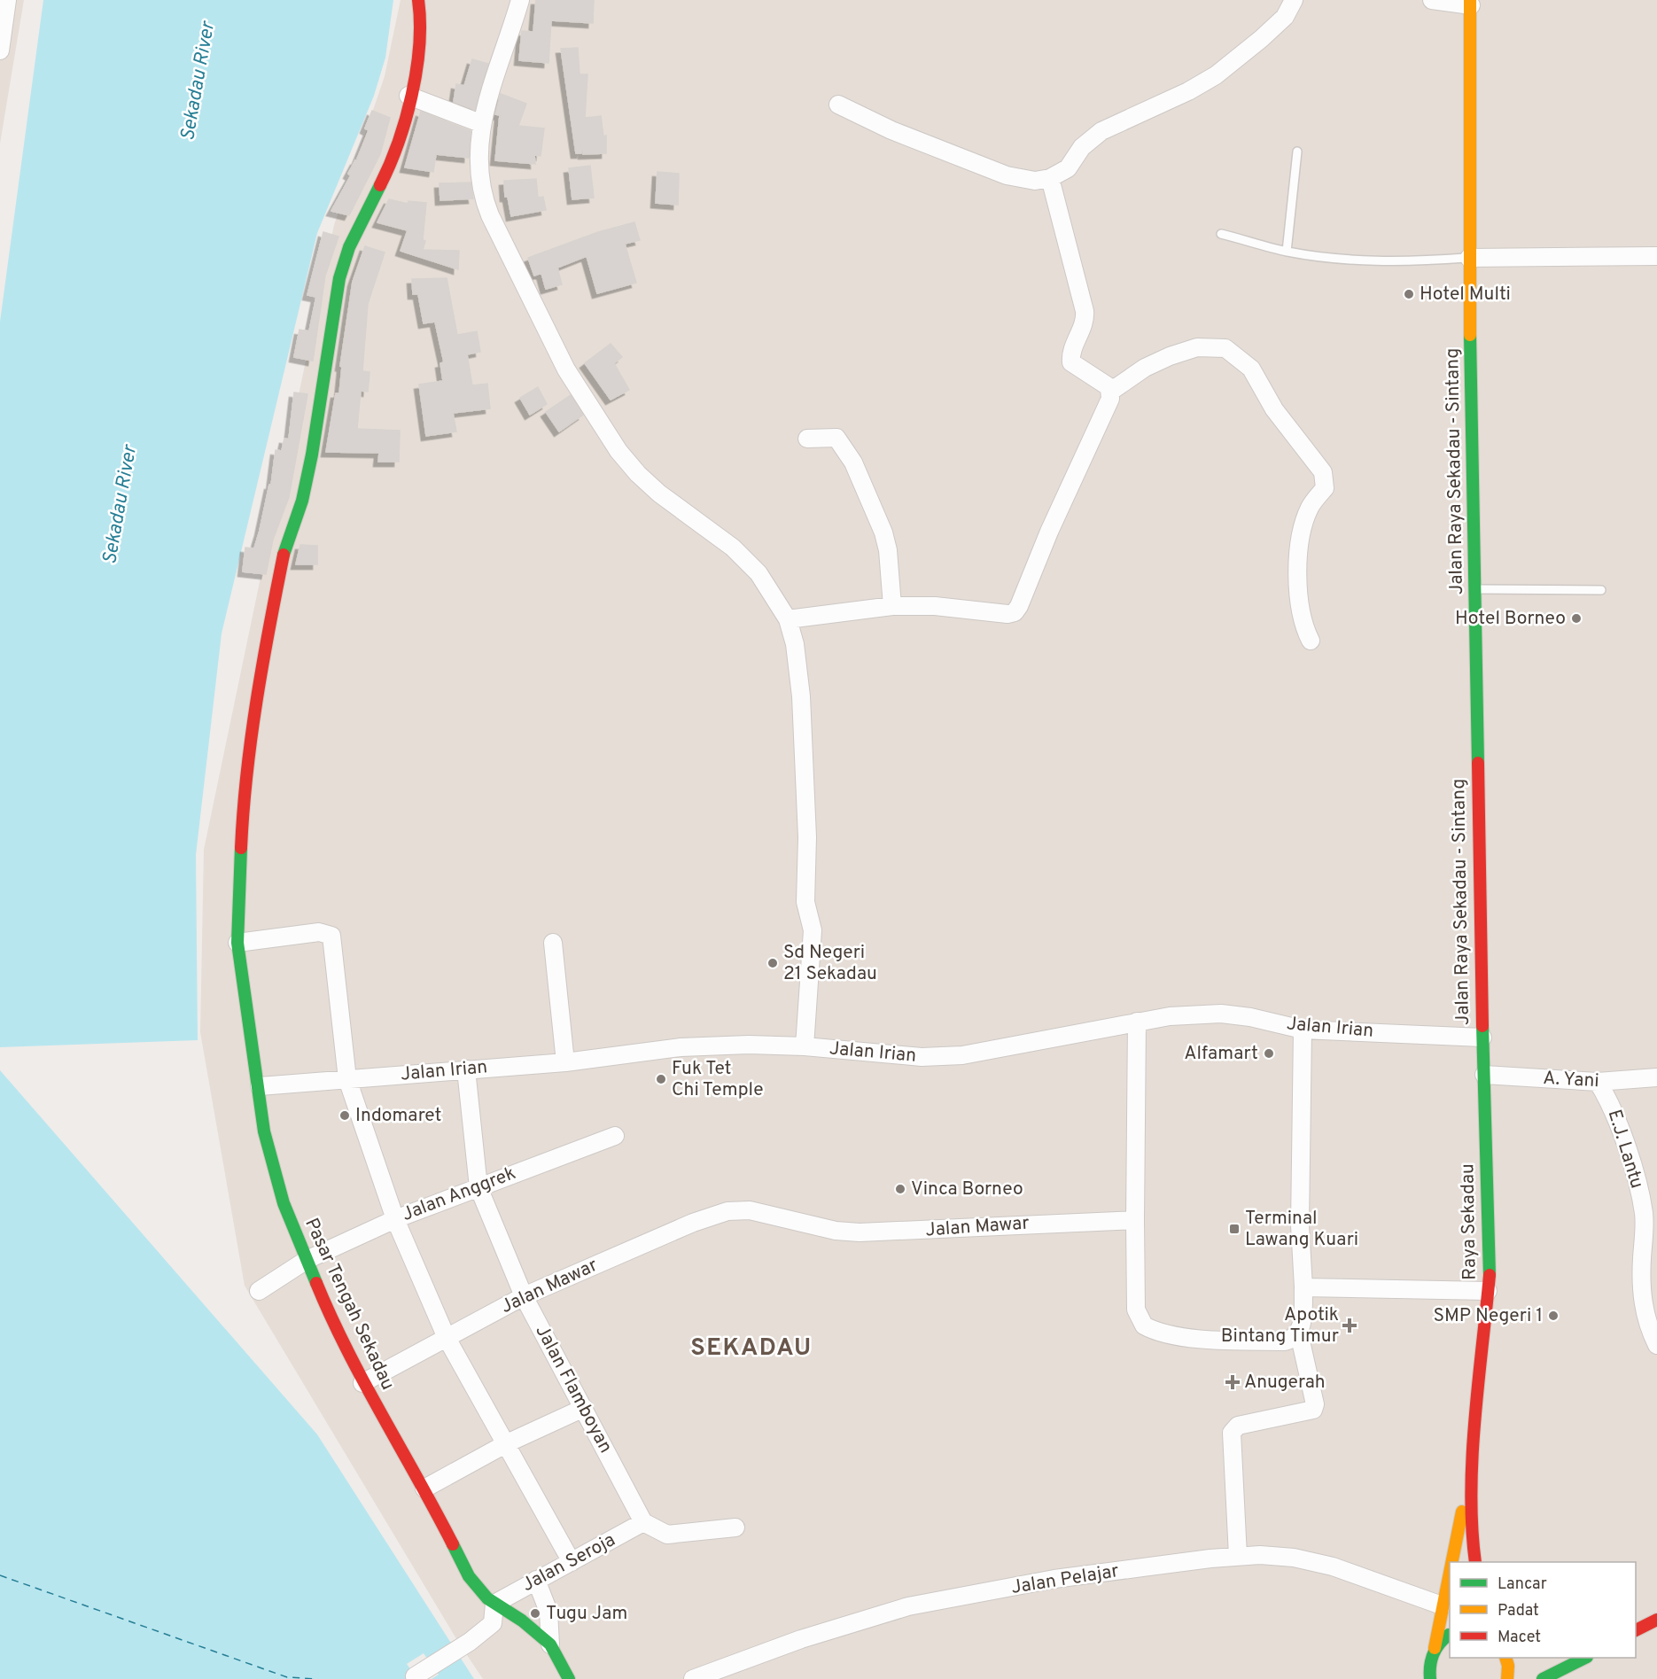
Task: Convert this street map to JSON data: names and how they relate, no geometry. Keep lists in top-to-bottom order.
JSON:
{
  "streets": {
    "main road": ["Jalan Raya Sekadau - Sintang", "Raya Sekadau", "Pasar Tengah Sekadau"],
    "street": [
      "Jalan Irian",
      "A. Yani",
      "E.J. Lantu",
      "Jalan Anggrek",
      "Jalan Mawar",
      "Jalan Flamboyan",
      "Jalan Seroja",
      "Jalan Pelajar"
    ]
  },
  "crossings": [
    ["Jalan Raya Sekadau - Sintang", "Jalan Irian"],
    ["Jalan Raya Sekadau - Sintang", "Raya Sekadau"],
    ["Jalan Irian", "Raya Sekadau"],
    ["Jalan Irian", "Pasar Tengah Sekadau"],
    ["Jalan Irian", "Jalan Flamboyan"],
    ["A. Yani", "E.J. Lantu"],
    ["A. Yani", "Raya Sekadau"],
    ["Jalan Anggrek", "Pasar Tengah Sekadau"],
    ["Jalan Anggrek", "Jalan Flamboyan"],
    ["Jalan Mawar", "Pasar Tengah Sekadau"],
    ["Jalan Mawar", "Jalan Flamboyan"],
    ["Pasar Tengah Sekadau", "Jalan Seroja"],
    ["Jalan Flamboyan", "Jalan Seroja"]
  ],
  "districts": ["SEKADAU"],
  "water": ["Sekadau River"],
  "places": {
    "other": [
      "Hotel Multi",
      "Hotel Borneo",
      "Sd Negeri 21 Sekadau",
      "Alfamart",
      "Fuk Tet Chi Temple",
      "Indomaret",
      "Vinca Borneo",
      "SMP Negeri 1",
      "Tugu Jam"
    ],
    "transit": ["Terminal Lawang Kuari"],
    "health": ["Apotik Bintang Timur", "Anugerah"]
  },
  "legend": ["Lancar", "Padat", "Macet"]
}
